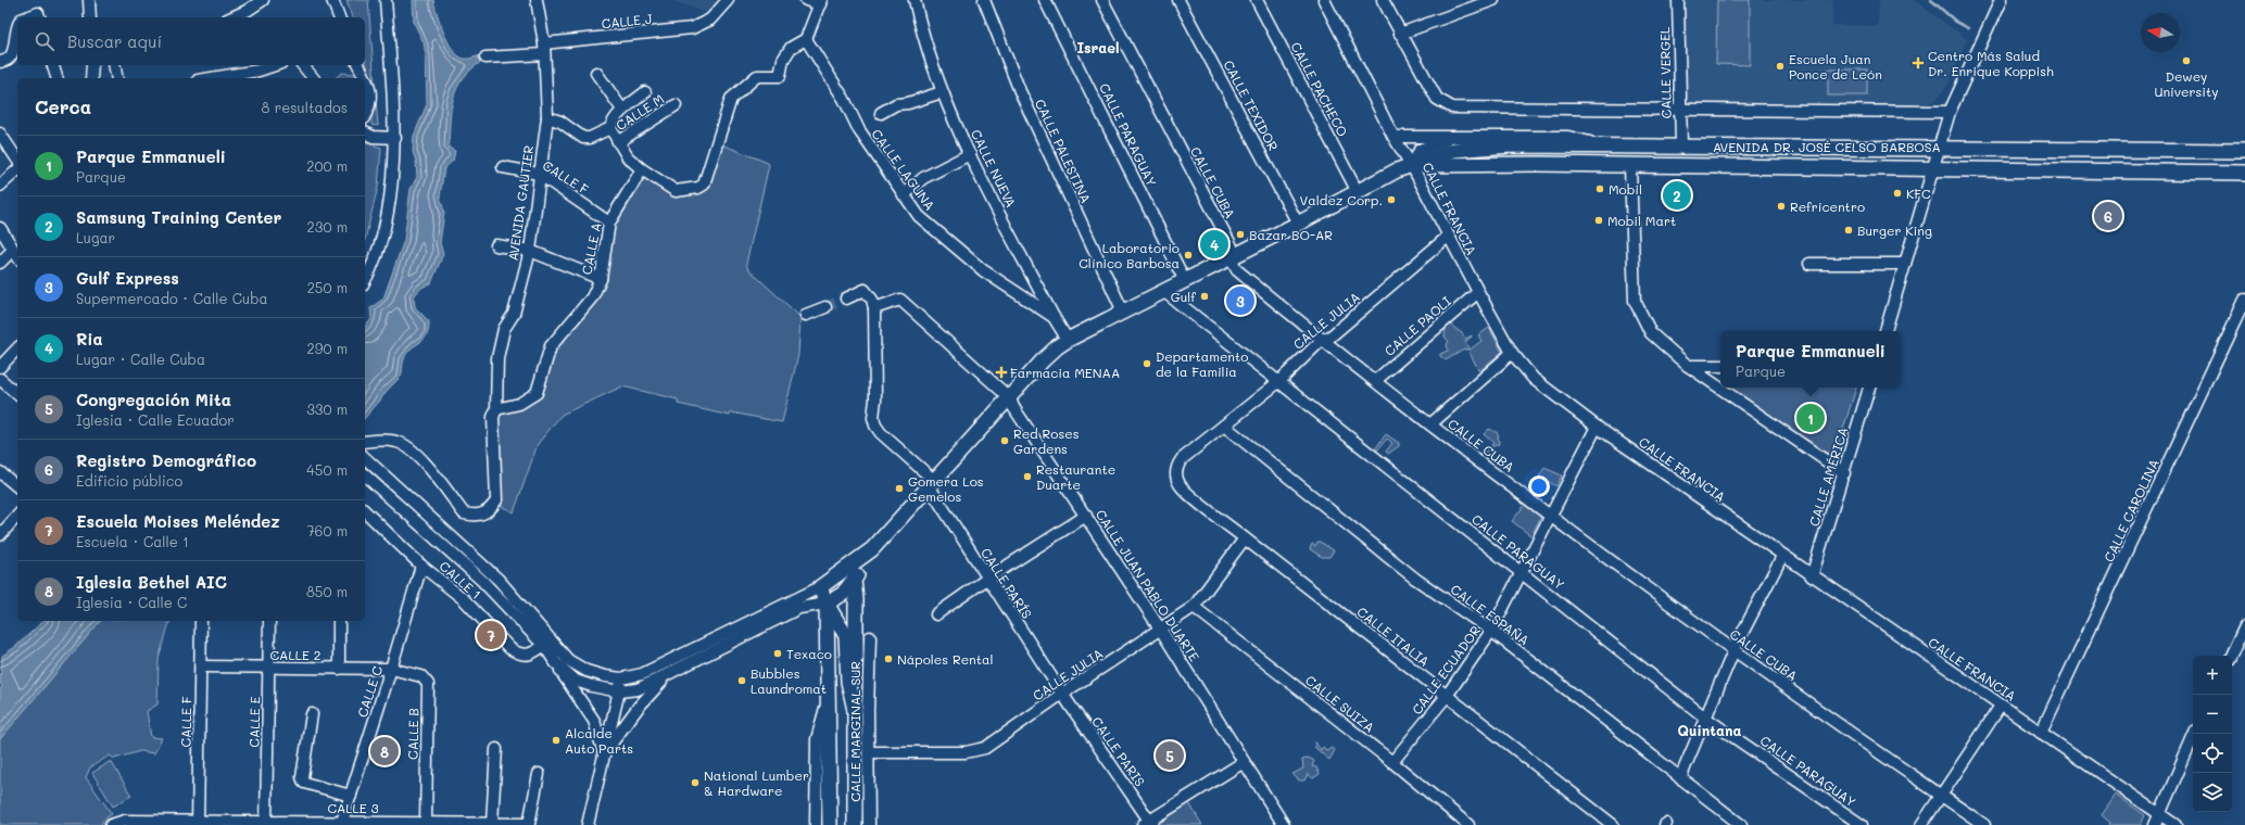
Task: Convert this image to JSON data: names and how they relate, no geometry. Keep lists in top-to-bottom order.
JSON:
{
  "streets": {
    "main road": ["AVENIDA DR. JOSÉ CELSO BARBOSA"],
    "street": [
      "CALLE J",
      "CALLE VERGEL",
      "CALLE PACHECO",
      "CALLE TEXIDOR",
      "CALLE M",
      "CALLE PARAGUAY",
      "CALLE PALESTINA",
      "CALLE NUEVA",
      "CALLE LAGUNA",
      "CALLE F",
      "CALLE CUBA",
      "AVENIDA GAUTIER",
      "CALLE FRANCIA",
      "CALLE A",
      "CALLE JULIA",
      "CALLE PAOLI",
      "CALLE AMÉRICA",
      "CALLE CAROLINA",
      "CALLE 1",
      "CALLE PARÍS",
      "CALLE JUAN PABLO DUARTE",
      "CALLE ESPAÑA",
      "CALLE ITALIA",
      "CALLE 2",
      "CALLE ECUADOR",
      "CALLE C",
      "CALLE SUIZA",
      "CALLE E",
      "CALLE MARGINAL SUR",
      "CALLE B",
      "CALLE PARIS",
      "CALLE 3"
    ]
  },
  "crossings": [
    ["CALLE J", "AVENIDA GAUTIER"],
    ["CALLE VERGEL", "AVENIDA DR. JOSÉ CELSO BARBOSA"],
    ["CALLE PACHECO", "AVENIDA DR. JOSÉ CELSO BARBOSA"],
    ["CALLE TEXIDOR", "AVENIDA DR. JOSÉ CELSO BARBOSA"],
    ["CALLE PARAGUAY", "AVENIDA DR. JOSÉ CELSO BARBOSA"],
    ["CALLE PARAGUAY", "CALLE JULIA"],
    ["CALLE PARAGUAY", "CALLE ECUADOR"],
    ["AVENIDA DR. JOSÉ CELSO BARBOSA", "CALLE PALESTINA"],
    ["AVENIDA DR. JOSÉ CELSO BARBOSA", "CALLE NUEVA"],
    ["AVENIDA DR. JOSÉ CELSO BARBOSA", "CALLE CUBA"],
    ["AVENIDA DR. JOSÉ CELSO BARBOSA", "CALLE FRANCIA"],
    ["AVENIDA DR. JOSÉ CELSO BARBOSA", "CALLE 1"],
    ["AVENIDA DR. JOSÉ CELSO BARBOSA", "CALLE PARÍS"],
    ["AVENIDA DR. JOSÉ CELSO BARBOSA", "CALLE JUAN PABLO DUARTE"],
    ["CALLE NUEVA", "CALLE LAGUNA"],
    ["CALLE F", "AVENIDA GAUTIER"],
    ["CALLE F", "CALLE A"],
    ["CALLE F", "CALLE 2"],
    ["CALLE F", "CALLE 3"],
    ["CALLE CUBA", "CALLE JULIA"],
    ["CALLE CUBA", "CALLE PAOLI"],
    ["CALLE CUBA", "CALLE ECUADOR"],
    ["AVENIDA GAUTIER", "CALLE A"],
    ["CALLE FRANCIA", "CALLE JULIA"],
    ["CALLE FRANCIA", "CALLE PAOLI"],
    ["CALLE FRANCIA", "CALLE AMÉRICA"],
    ["CALLE FRANCIA", "CALLE CAROLINA"],
    ["CALLE FRANCIA", "CALLE ECUADOR"],
    ["CALLE JULIA", "CALLE PARÍS"],
    ["CALLE JULIA", "CALLE JUAN PABLO DUARTE"],
    ["CALLE JULIA", "CALLE ESPAÑA"],
    ["CALLE JULIA", "CALLE ITALIA"],
    ["CALLE JULIA", "CALLE SUIZA"],
    ["CALLE JULIA", "CALLE MARGINAL SUR"],
    ["CALLE JULIA", "CALLE PARIS"],
    ["CALLE 1", "CALLE C"],
    ["CALLE PARÍS", "CALLE JUAN PABLO DUARTE"],
    ["CALLE PARÍS", "CALLE PARIS"],
    ["CALLE ESPAÑA", "CALLE ECUADOR"],
    ["CALLE ITALIA", "CALLE ECUADOR"],
    ["CALLE 2", "CALLE C"],
    ["CALLE 2", "CALLE E"],
    ["CALLE 2", "CALLE B"],
    ["CALLE ECUADOR", "CALLE SUIZA"],
    ["CALLE C", "CALLE B"],
    ["CALLE C", "CALLE 3"],
    ["CALLE E", "CALLE 3"],
    ["CALLE B", "CALLE 3"]
  ],
  "districts": ["Israel", "Quintana"],
  "places": {
    "other": [
      "Dewey University",
      "Escuela Juan Ponce de León",
      "Mobil",
      "KFC",
      "Valdez Corp.",
      "Refricentro",
      "Mobil Mart",
      "Burger King",
      "Bazar BO-AR",
      "Laboratorio Clínico Barbosa",
      "Gulf",
      "Departamento de la Familia",
      "Red Roses Gardens",
      "Restaurante Duarte",
      "Gomera Los Gemelos",
      "Texaco",
      "Nápoles Rental",
      "Bubbles Laundromat",
      "Alcalde Auto Parts",
      "National Lumber & Hardware"
    ],
    "health": ["Centro Más Salud Dr. Enrique Koppish", "Farmacia MENAA"]
  },
  "north": "left",
  "page": {
    "search": "Buscar aquí",
    "heading": ["Cerca", "8 resultados"],
    "list": [
      {
        "mark": "1",
        "name": "Parque Emmanueli",
        "note": "Parque",
        "value": "200 m"
      },
      {
        "mark": "2",
        "name": "Samsung Training Center",
        "note": "Lugar",
        "value": "230 m"
      },
      {
        "mark": "3",
        "name": "Gulf Express",
        "note": "Supermercado · Calle Cuba",
        "value": "250 m"
      },
      {
        "mark": "4",
        "name": "Ria",
        "note": "Lugar · Calle Cuba",
        "value": "290 m"
      },
      {
        "mark": "5",
        "name": "Congregación Mita",
        "note": "Iglesia · Calle Ecuador",
        "value": "330 m"
      },
      {
        "mark": "6",
        "name": "Registro Demográfico",
        "note": "Edificio público",
        "value": "450 m"
      },
      {
        "mark": "7",
        "name": "Escuela Moises Meléndez",
        "note": "Escuela · Calle 1",
        "value": "760 m"
      },
      {
        "mark": "8",
        "name": "Iglesia Bethel AIC",
        "note": "Iglesia · Calle C",
        "value": "850 m"
      }
    ],
    "pins": [
      "2",
      "6",
      "4",
      "3",
      "1",
      "7",
      "8",
      "5"
    ],
    "popup": ["Parque Emmanueli", "Parque"],
    "map_buttons": ["+", "−"]
  }
}
